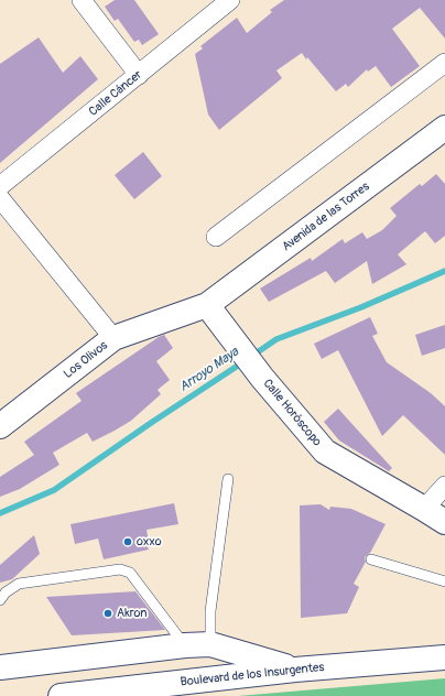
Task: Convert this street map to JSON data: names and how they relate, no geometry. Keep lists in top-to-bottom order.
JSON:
{
  "streets": {
    "main road": [
      "Avenida de las Torres",
      "Los Olivos",
      "Calle Horóscopo",
      "Boulevard de los Insurgentes"
    ],
    "street": ["Calle Cáncer"]
  },
  "crossings": [
    ["Avenida de las Torres", "Los Olivos"],
    ["Avenida de las Torres", "Calle Horóscopo"],
    ["Los Olivos", "Calle Horóscopo"]
  ],
  "water": ["Arroyo Maya"],
  "places": ["oxxo", "Akron"]
}
